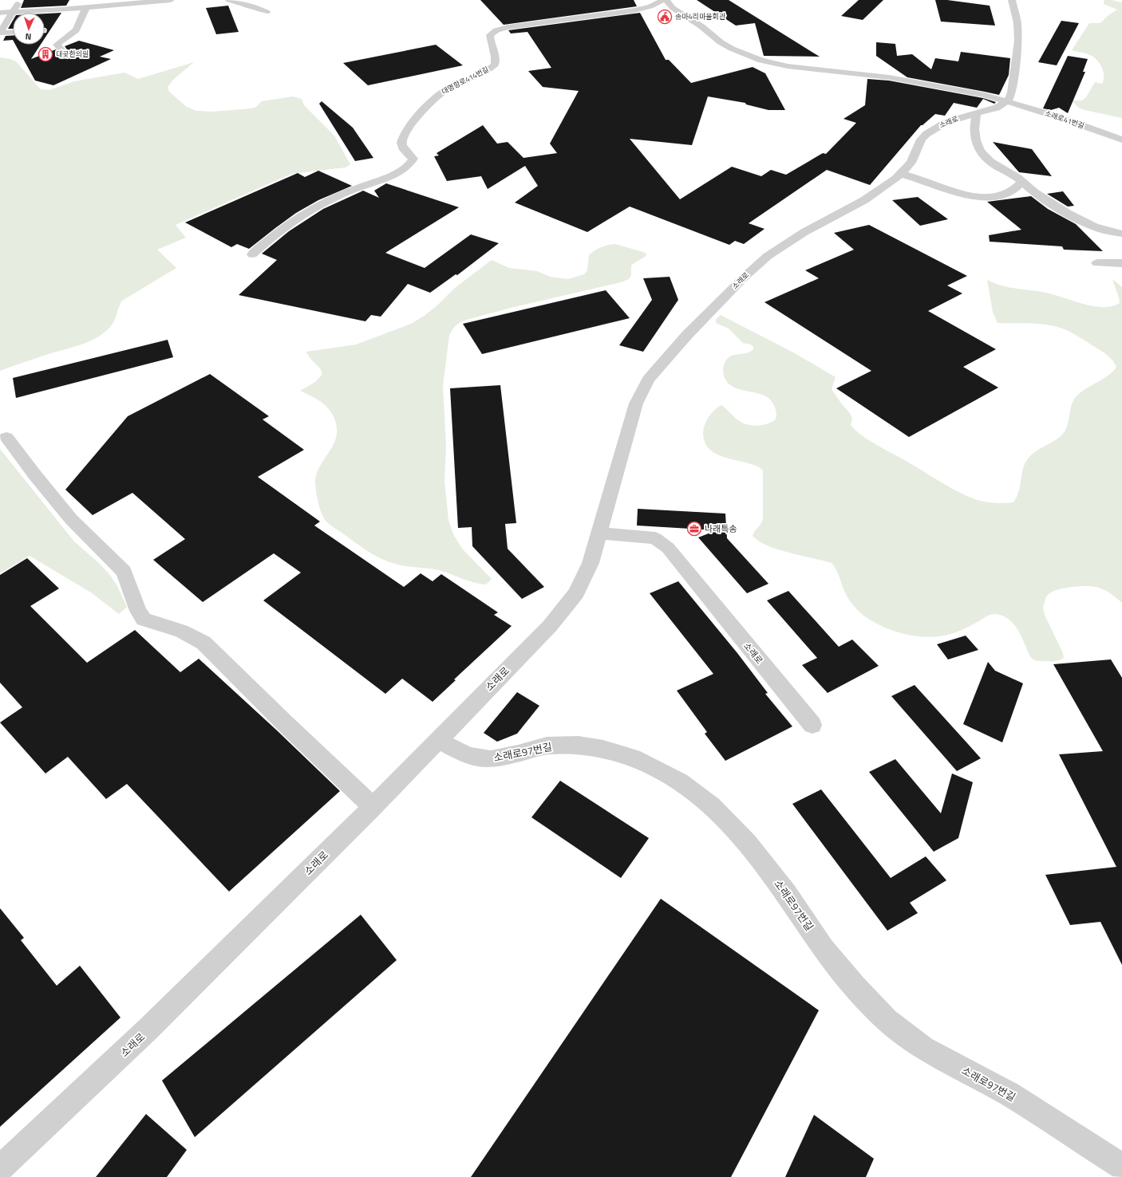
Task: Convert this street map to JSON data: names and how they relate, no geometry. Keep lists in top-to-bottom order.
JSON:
{
  "streets": {
    "street": [
      "대명항로414번길",
      "소래로41번길",
      "소래로",
      "소래로97번길"
    ]
  },
  "crossings": [
    ["소래로41번길", "소래로"],
    ["소래로", "소래로97번길"]
  ],
  "places": {
    "public building": ["송마4리마을회관"],
    "building": ["대곶한의원"],
    "office": ["나래특송"]
  },
  "north": "bottom"
}
